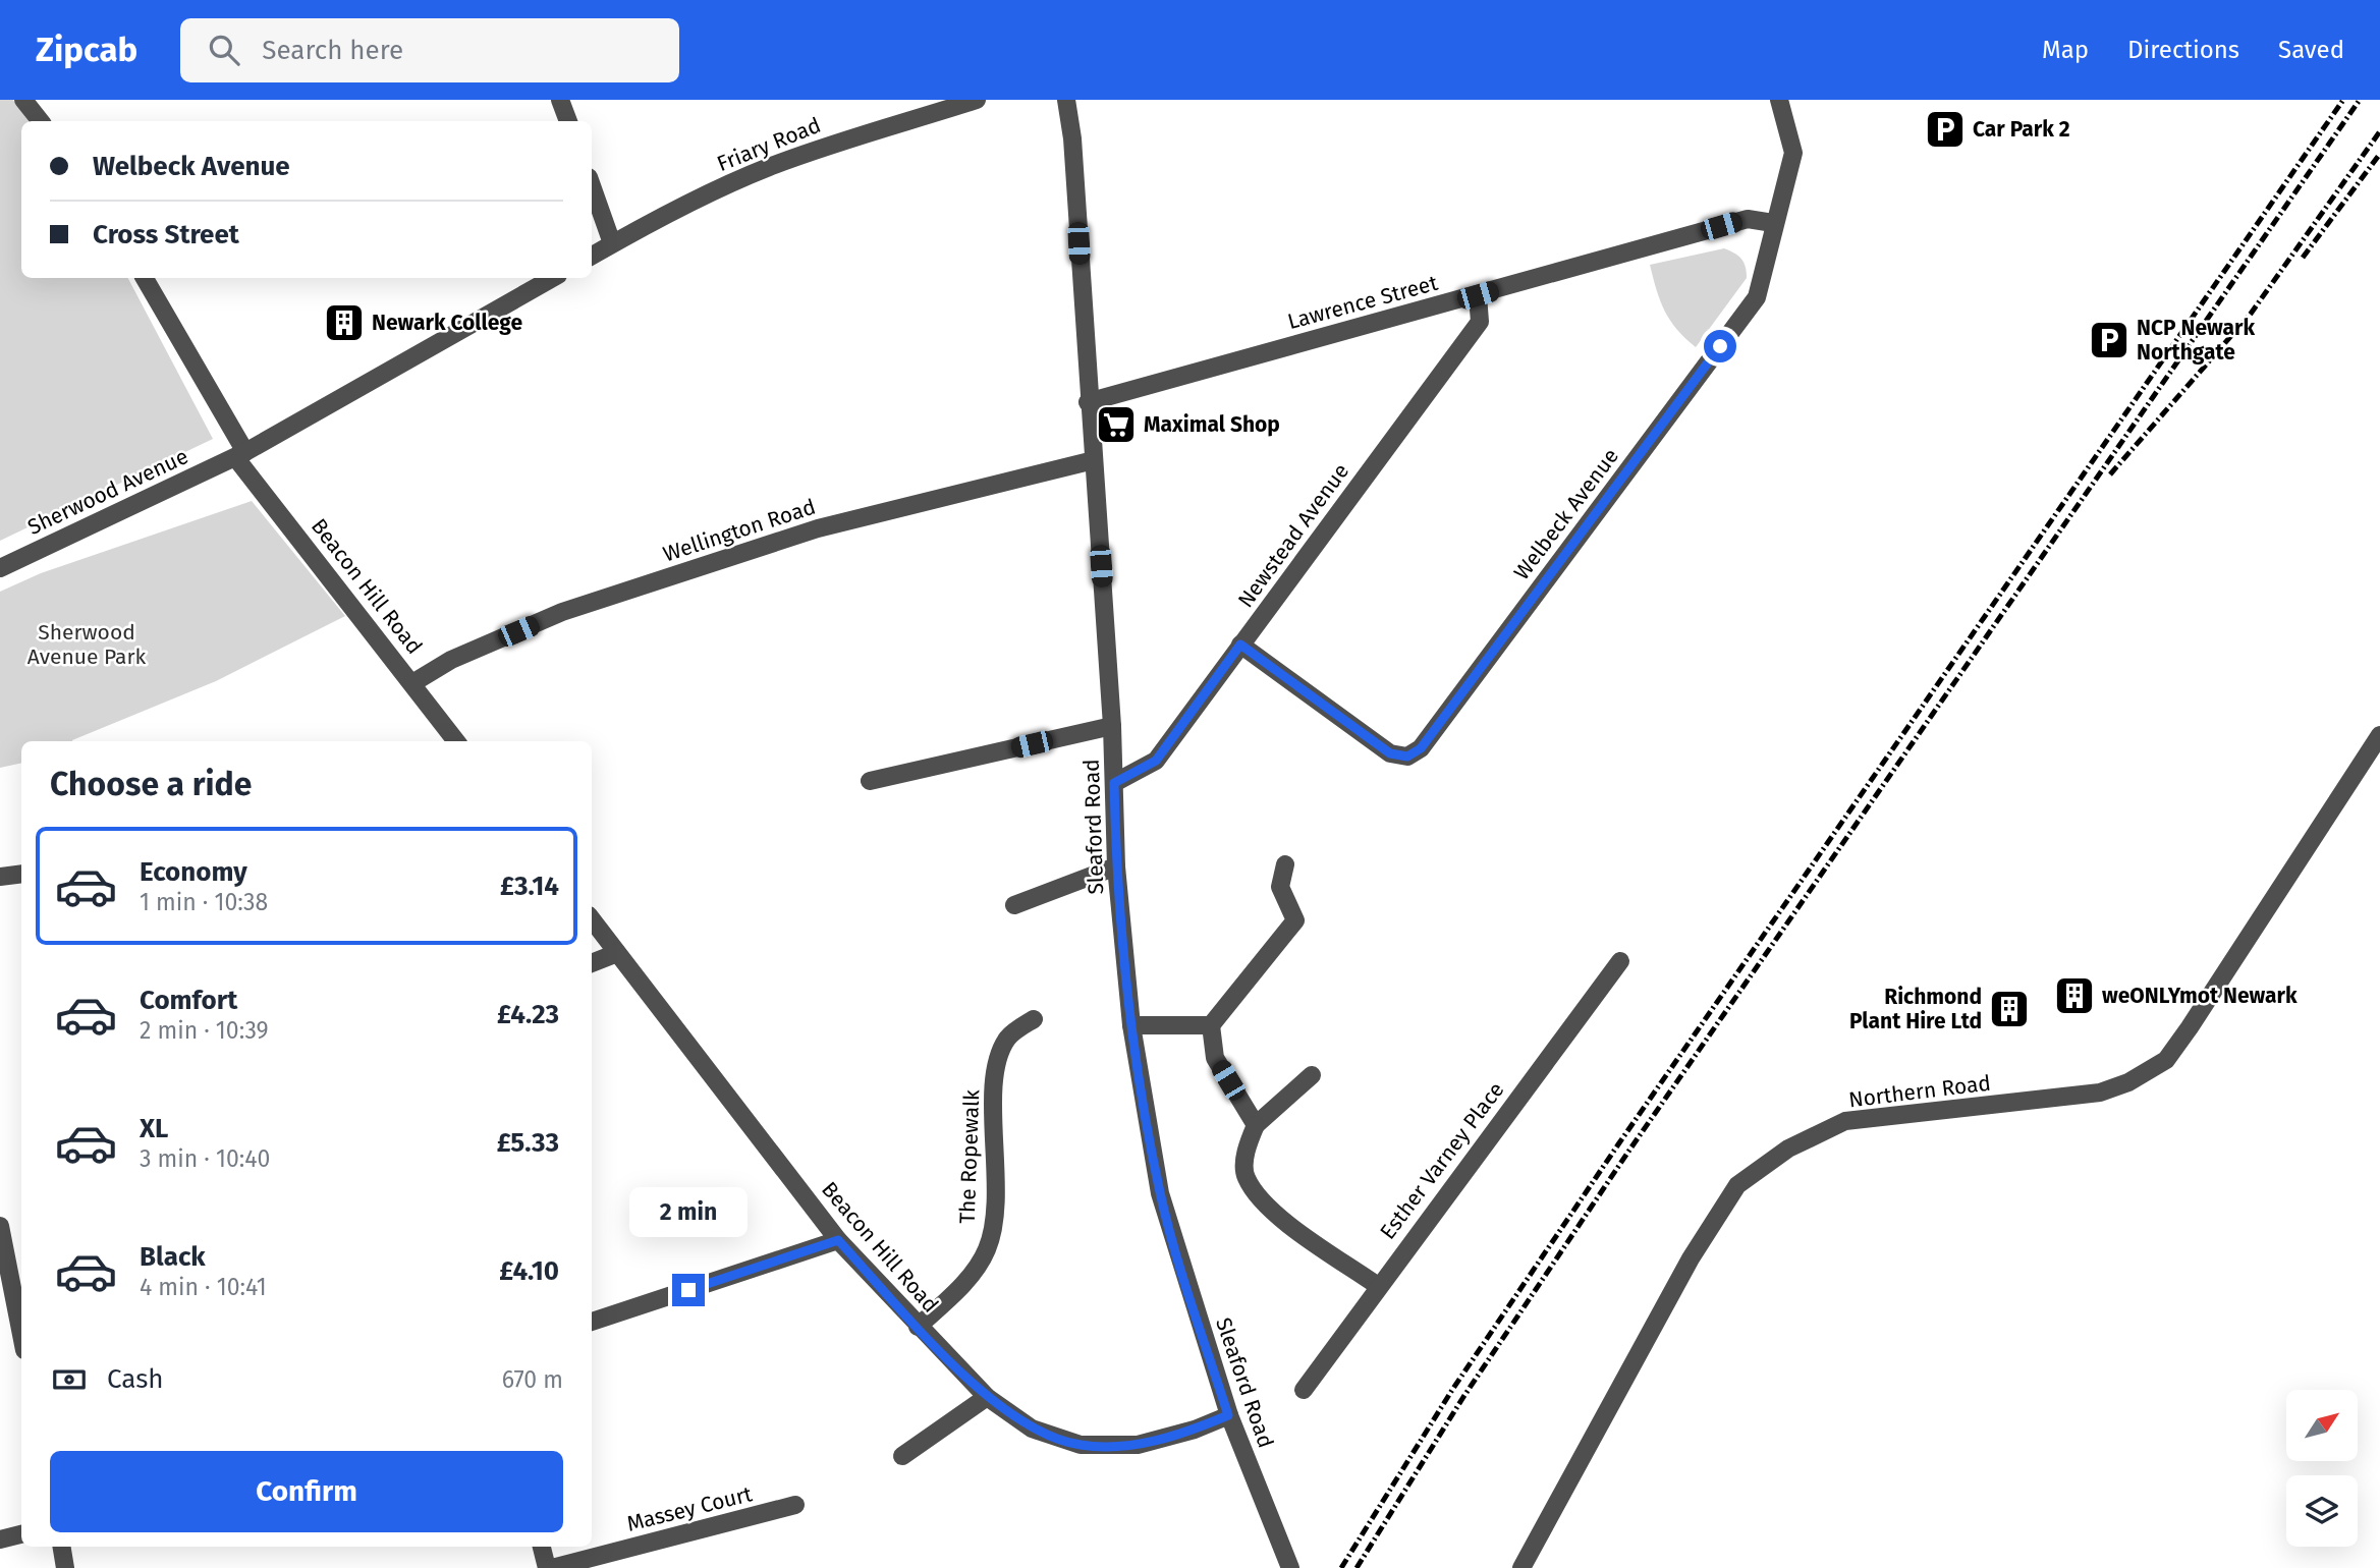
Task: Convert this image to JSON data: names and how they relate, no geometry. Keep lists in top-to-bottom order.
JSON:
{
  "streets": {
    "street": [
      "Friary Road",
      "Lawrence Street",
      "Sherwood Avenue",
      "Welbeck Avenue",
      "Wellington Road",
      "Newstead Avenue",
      "Beacon Hill Road",
      "Sleaford Road",
      "Northern Road",
      "The Ropewalk",
      "Esther Varney Place",
      "Massey Court"
    ]
  },
  "crossings": [
    ["Lawrence Street", "Welbeck Avenue"],
    ["Lawrence Street", "Newstead Avenue"],
    ["Lawrence Street", "Sleaford Road"],
    ["Sherwood Avenue", "Beacon Hill Road"],
    ["Welbeck Avenue", "Newstead Avenue"],
    ["Wellington Road", "Beacon Hill Road"],
    ["Wellington Road", "Sleaford Road"],
    ["Newstead Avenue", "Sleaford Road"],
    ["Beacon Hill Road", "Sleaford Road"],
    ["Beacon Hill Road", "The Ropewalk"]
  ],
  "parks": ["Sherwood Avenue Park"],
  "places": {
    "parking": ["Car Park 2", "NCP Newark Northgate"],
    "building": ["Newark College", "weONLYmot Newark", "Richmond Plant Hire Ltd"],
    "supermarket": ["Maximal Shop"]
  },
  "north": "top right",
  "page": {
    "header": "Zipcab",
    "search": "Search here",
    "nav": ["Map", "Directions", "Saved"],
    "banner": ["Welbeck Avenue", "Cross Street"],
    "heading": "Choose a ride",
    "list": [
      {
        "name": "Economy",
        "note": "1 min · 10:38",
        "value": "£3.14"
      },
      {
        "name": "Comfort",
        "note": "2 min · 10:39",
        "value": "£4.23"
      },
      {
        "name": "XL",
        "note": "3 min · 10:40",
        "value": "£5.33"
      },
      {
        "name": "Black",
        "note": "4 min · 10:41",
        "value": "£4.10"
      }
    ],
    "bubble": "2 min",
    "pay": ["Cash", "670 m"],
    "buttons": "Confirm"
  }
}
